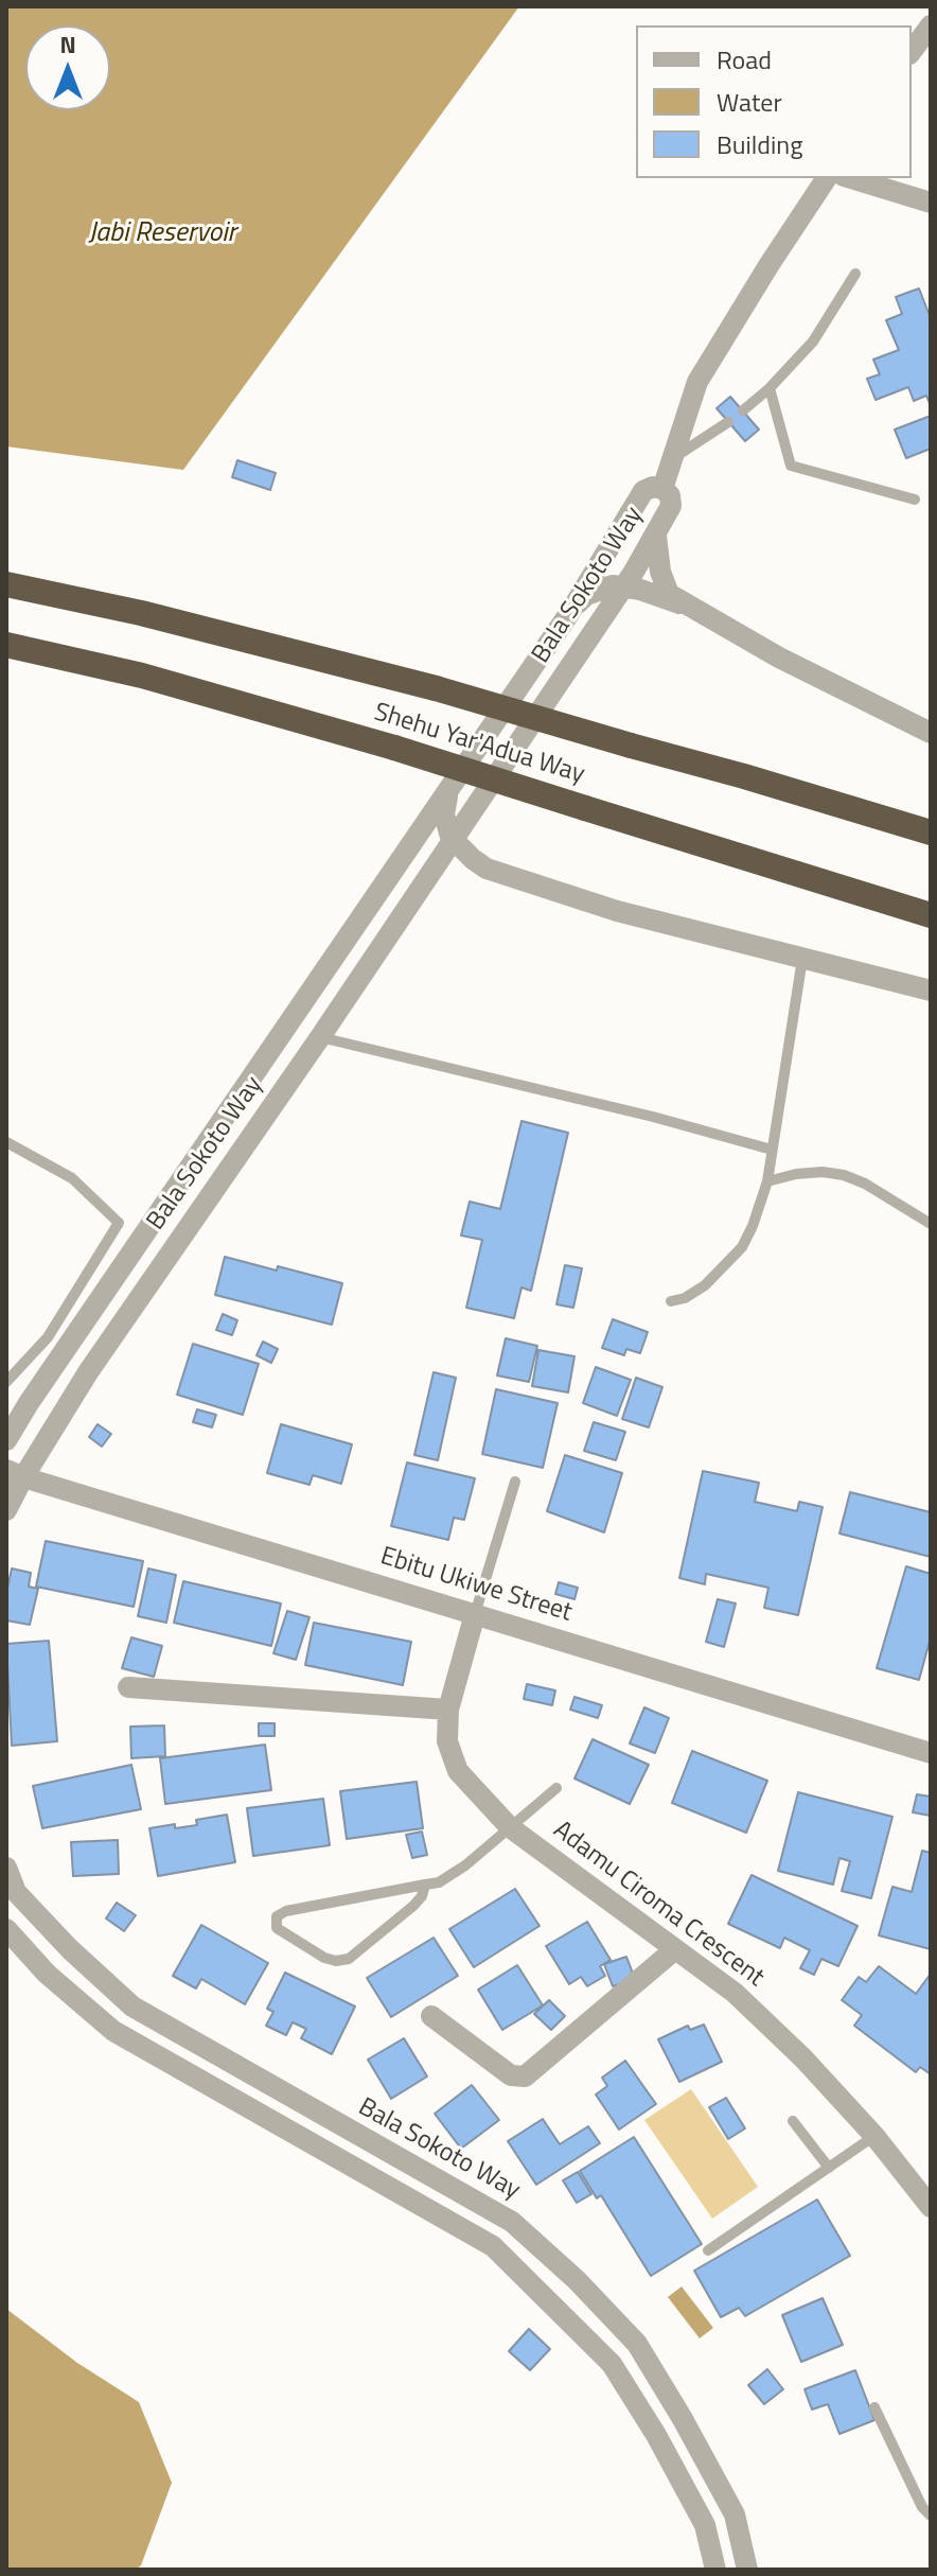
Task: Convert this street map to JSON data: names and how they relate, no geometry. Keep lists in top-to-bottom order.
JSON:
{
  "streets": {
    "highway": ["Shehu Yar'Adua Way"],
    "street": ["Bala Sokoto Way", "Ebitu Ukiwe Street", "Adamu Ciroma Crescent"]
  },
  "crossings": [
    ["Bala Sokoto Way", "Ebitu Ukiwe Street"],
    ["Ebitu Ukiwe Street", "Adamu Ciroma Crescent"]
  ],
  "water": ["Jabi Reservoir"],
  "legend": ["Road", "Water", "Building"],
  "north": "top"
}
